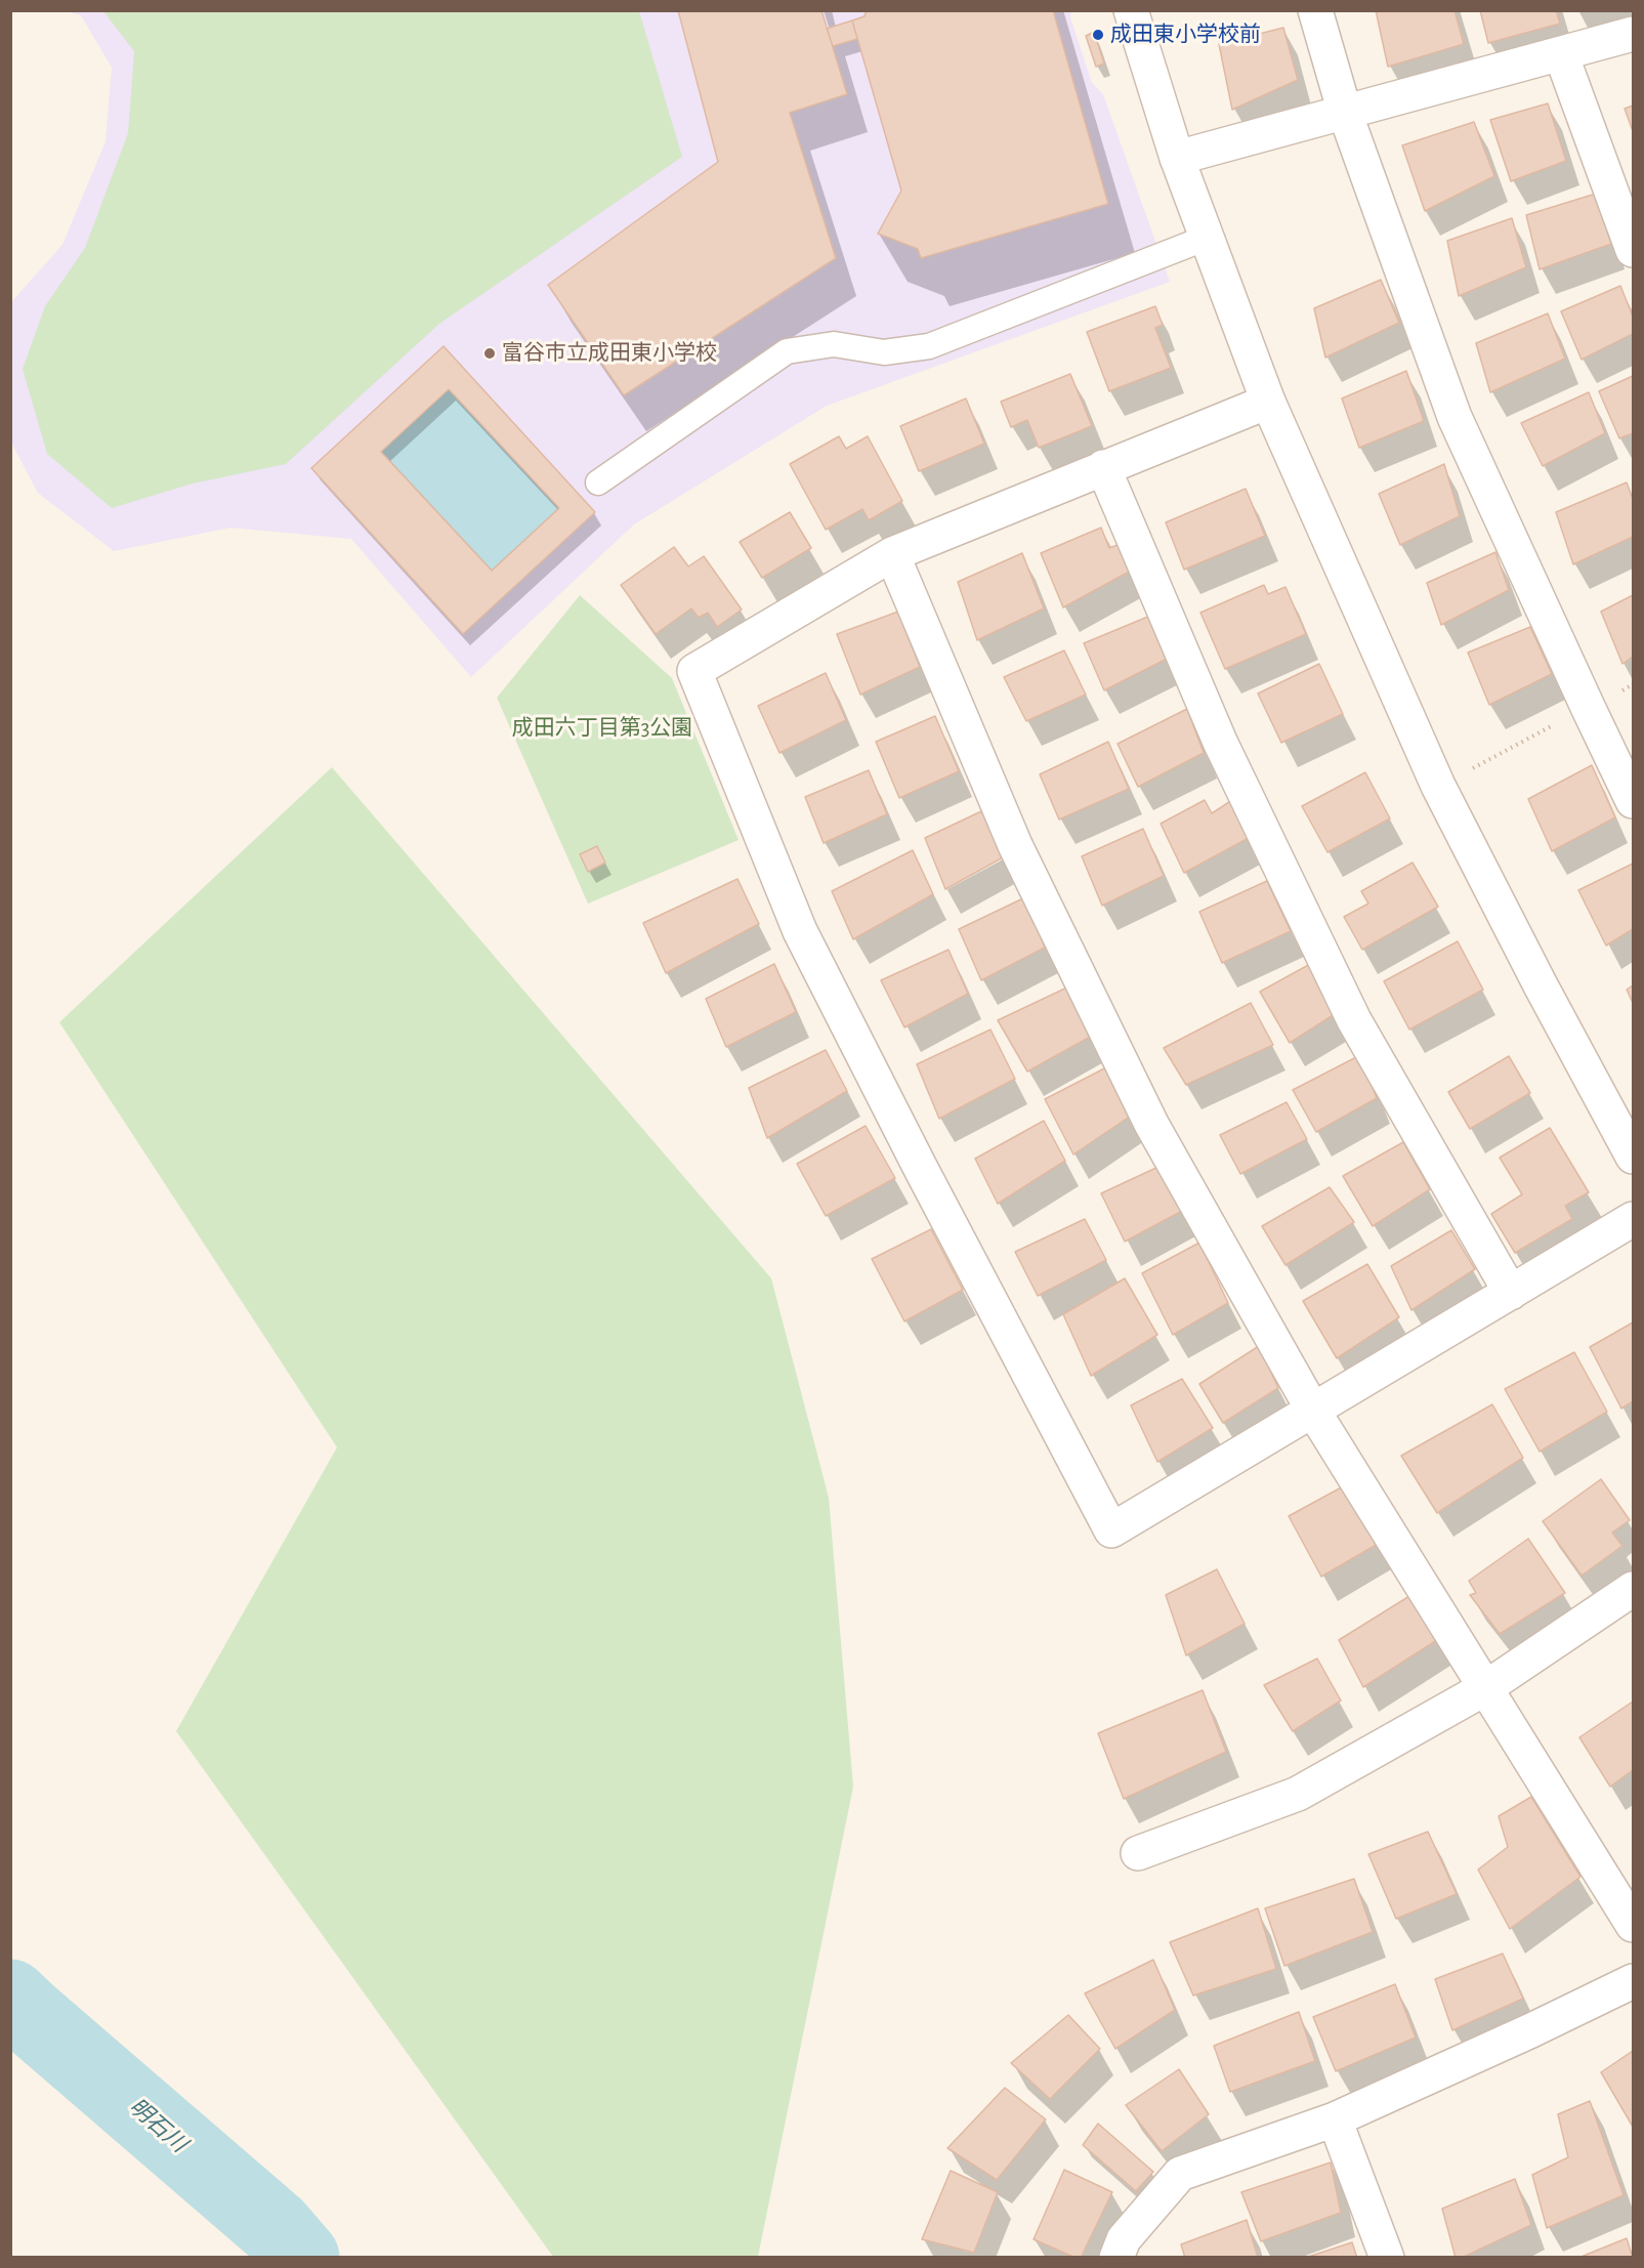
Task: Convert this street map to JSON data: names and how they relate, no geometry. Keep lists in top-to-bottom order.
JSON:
{
  "water": ["明石川"],
  "parks": ["成田六丁目第3公園"],
  "places": ["成田東小学校前", "富谷市立成田東小学校"]
}
